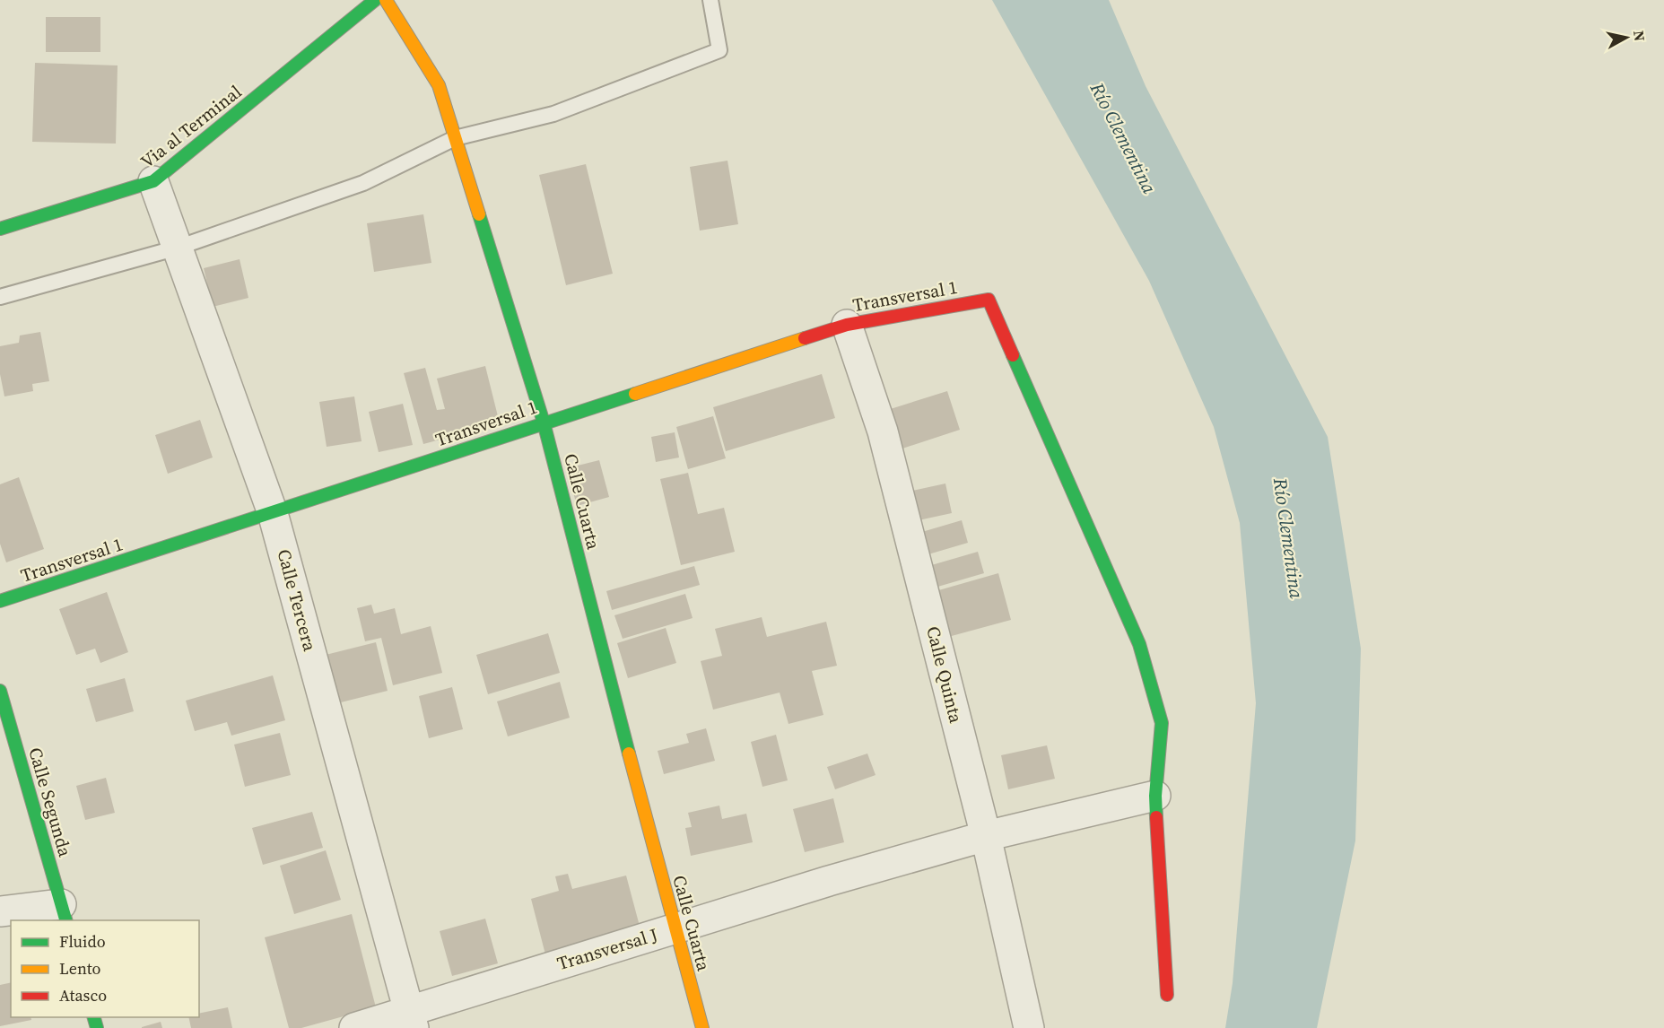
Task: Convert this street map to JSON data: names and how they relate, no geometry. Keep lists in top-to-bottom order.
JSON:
{
  "streets": {
    "main road": [
      "Via al Terminal",
      "Transversal 1",
      "Calle Cuarta",
      "Calle Segunda"
    ],
    "street": ["Calle Tercera", "Calle Quinta", "Transversal J"]
  },
  "crossings": [
    ["Via al Terminal", "Calle Tercera"],
    ["Transversal 1", "Calle Cuarta"],
    ["Transversal 1", "Calle Tercera"],
    ["Transversal 1", "Calle Quinta"],
    ["Transversal 1", "Transversal J"],
    ["Calle Cuarta", "Transversal J"],
    ["Calle Tercera", "Transversal J"],
    ["Calle Quinta", "Transversal J"]
  ],
  "water": ["Río Clementina"],
  "legend": ["Fluido", "Lento", "Atasco"],
  "north": "right"
}
